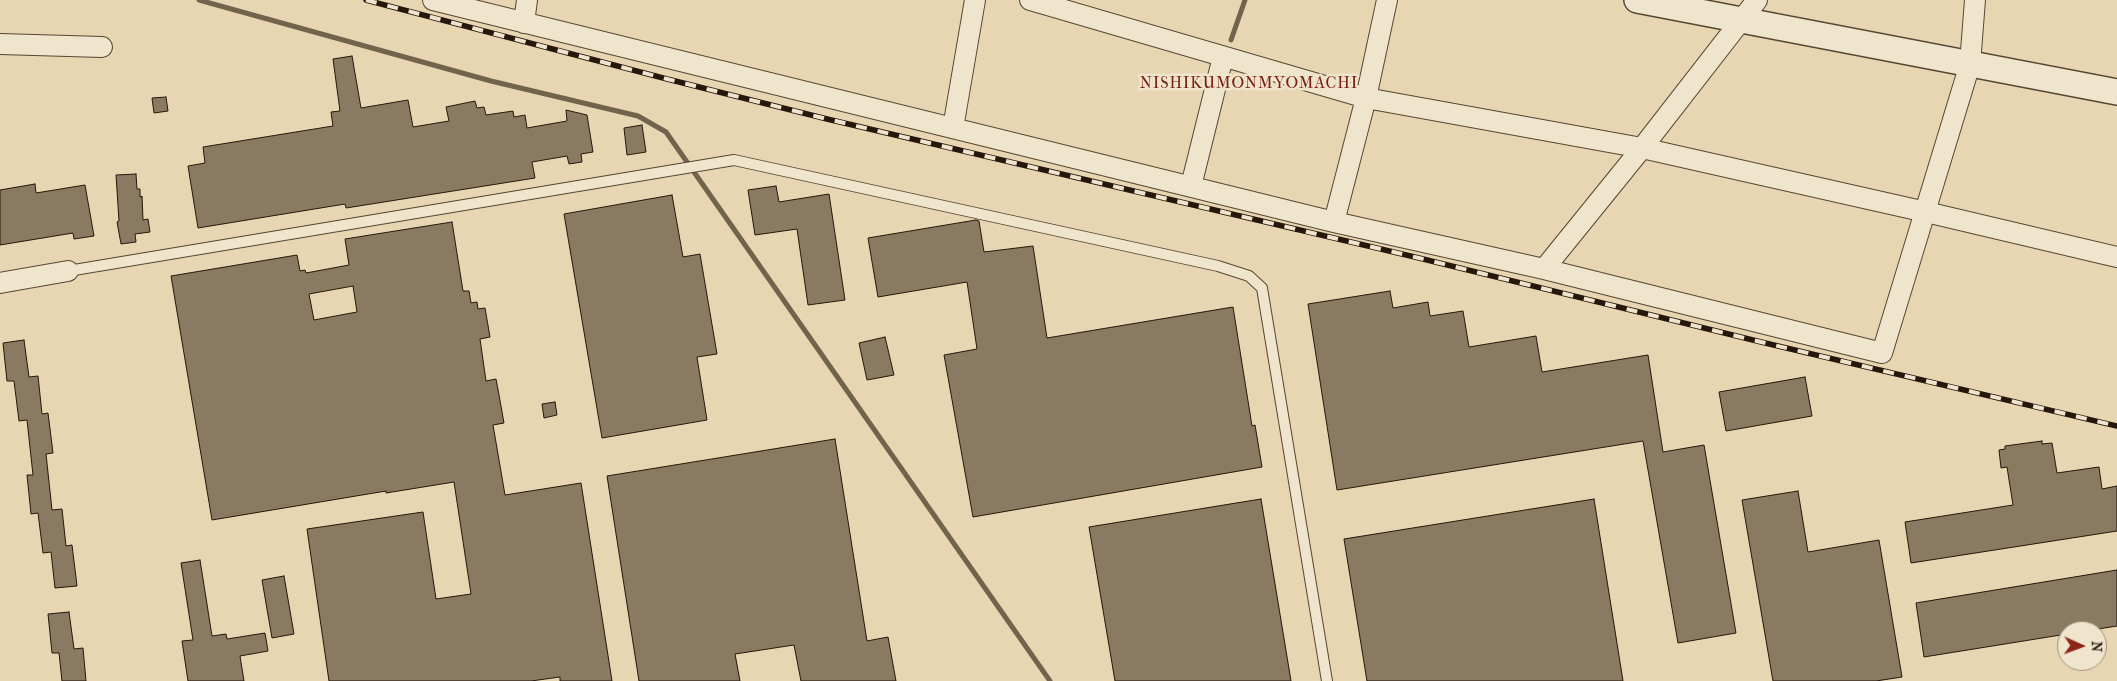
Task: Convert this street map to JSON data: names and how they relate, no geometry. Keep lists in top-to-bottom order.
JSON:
{
  "districts": ["NISHIKUMONMYOMACHI"],
  "north": "right"
}
